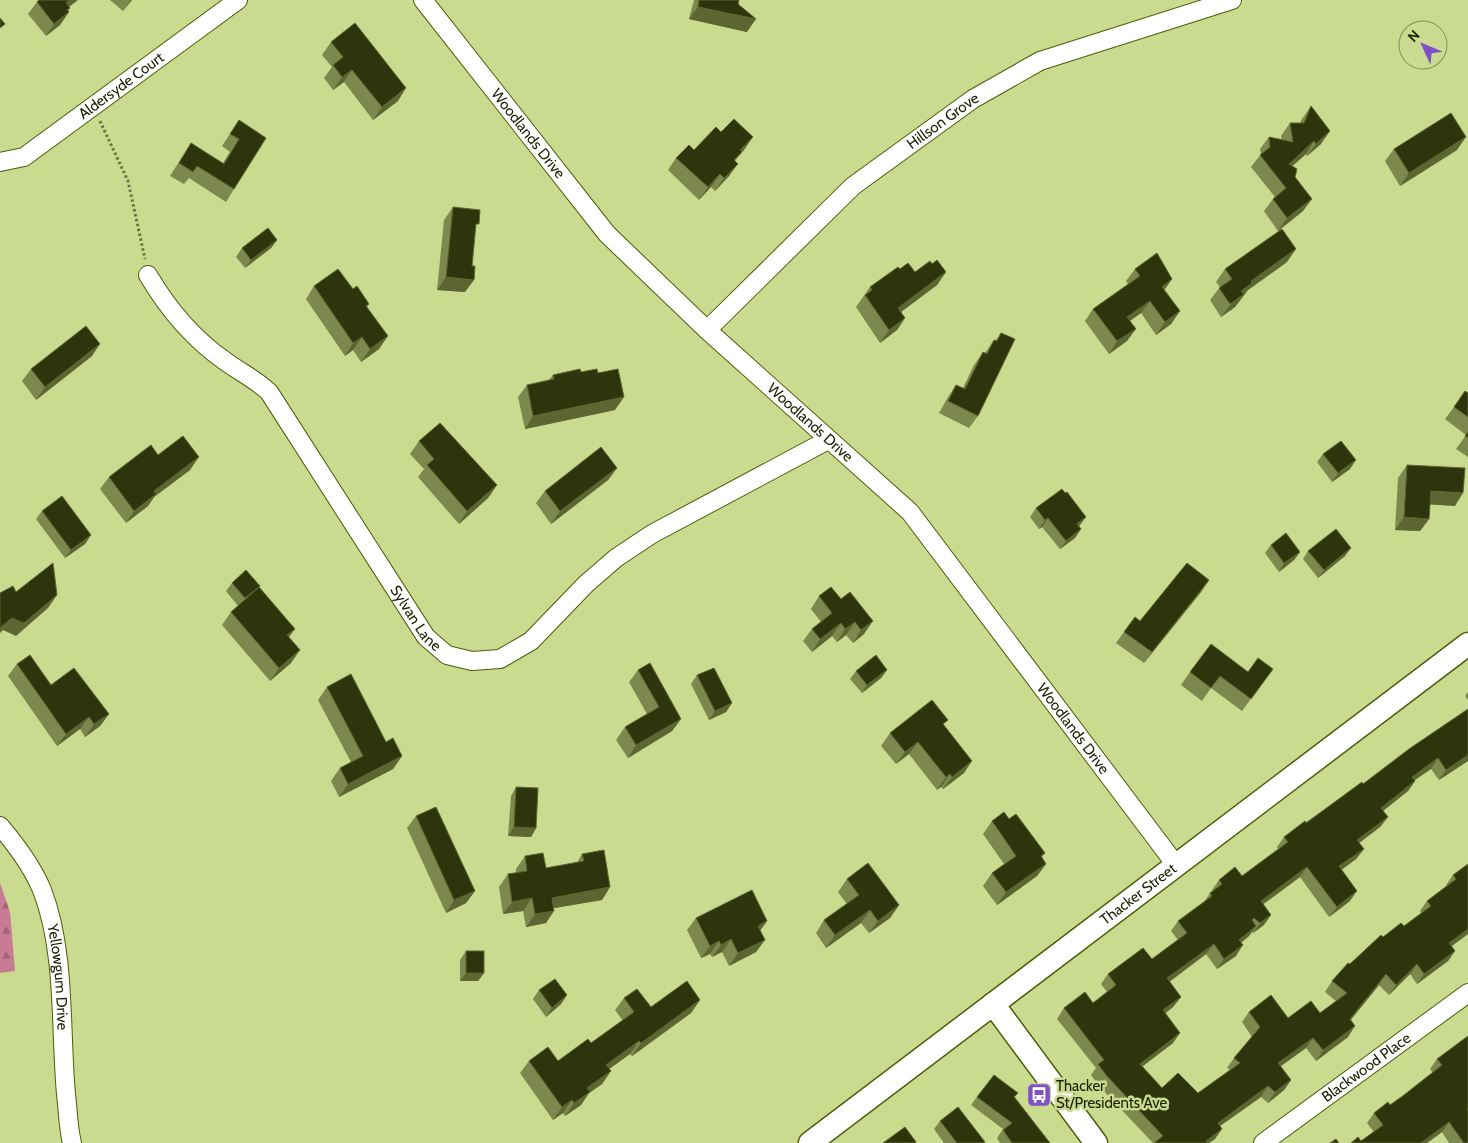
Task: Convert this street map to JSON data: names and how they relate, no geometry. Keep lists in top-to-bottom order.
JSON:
{
  "streets": {
    "street": [
      "Aldersyde Court",
      "Hillson Grove",
      "Woodlands Drive",
      "Sylvan Lane",
      "Thacker Street",
      "Yellowgum Drive",
      "Blackwood Place"
    ]
  },
  "crossings": [
    ["Hillson Grove", "Woodlands Drive"],
    ["Woodlands Drive", "Sylvan Lane"],
    ["Woodlands Drive", "Thacker Street"]
  ],
  "places": {
    "bus stop": ["Thacker St/Presidents Ave"]
  },
  "north": "top left"
}
